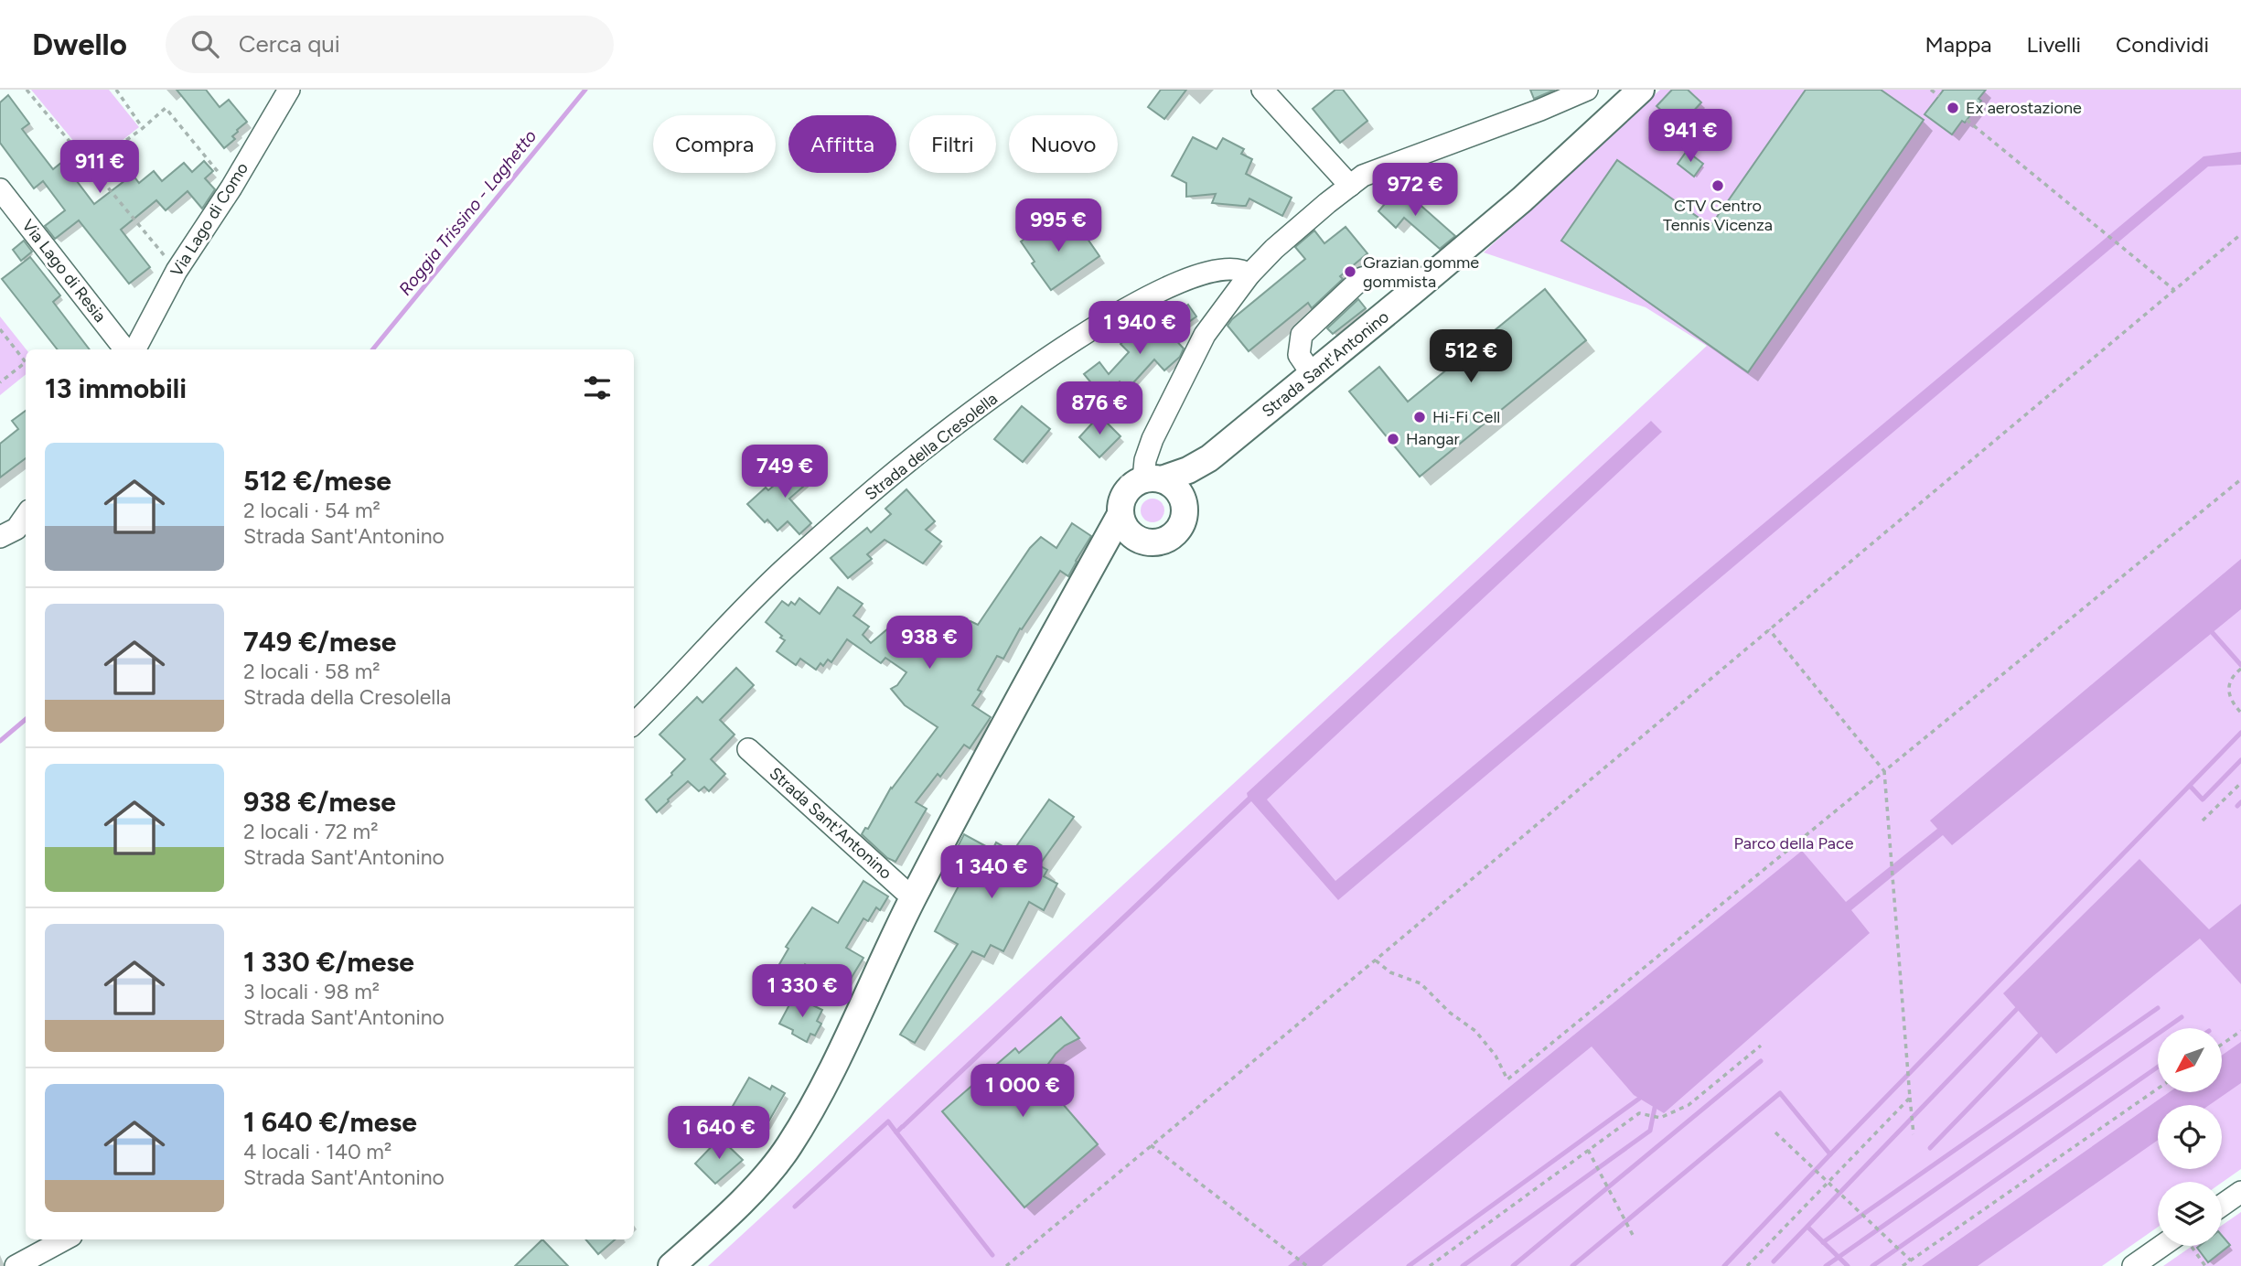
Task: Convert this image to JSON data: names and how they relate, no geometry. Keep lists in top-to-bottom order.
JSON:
{
  "streets": {
    "main road": ["Strada Sant'Antonino"],
    "street": ["Via Lago di Como", "Via Lago di Resia", "Strada della Cresolella"]
  },
  "water": ["Roggia Trissino - Laghetto"],
  "parks": ["Parco della Pace"],
  "places": [
    "Ex aerostazione",
    "CTV Centro Tennis Vicenza",
    "Grazian gomme gommista",
    "Hi-Fi Cell",
    "Hangar"
  ],
  "north": "bottom left",
  "page": {
    "header": "Dwello",
    "search": "Cerca qui",
    "nav": ["Mappa", "Livelli", "Condividi"],
    "price": [
      "941 €",
      "911 €",
      "972 €",
      "995 €",
      "1 940 €",
      "512 €",
      "876 €",
      "749 €",
      "938 €",
      "1 340 €",
      "1 330 €",
      "1 000 €",
      "1 640 €"
    ],
    "chip": [
      "Compra",
      "Affitta",
      "Filtri",
      "Nuovo"
    ],
    "heading": "13 immobili",
    "list": [
      {
        "name": "512 €/mese",
        "note": "2 locali · 54 m² · Strada Sant'Antonino"
      },
      {
        "name": "749 €/mese",
        "note": "2 locali · 58 m² · Strada della Cresolella"
      },
      {
        "name": "938 €/mese",
        "note": "2 locali · 72 m² · Strada Sant'Antonino"
      },
      {
        "name": "1 330 €/mese",
        "note": "3 locali · 98 m² · Strada Sant'Antonino"
      },
      {
        "name": "1 640 €/mese",
        "note": "4 locali · 140 m² · Strada Sant'Antonino"
      }
    ]
  }
}
